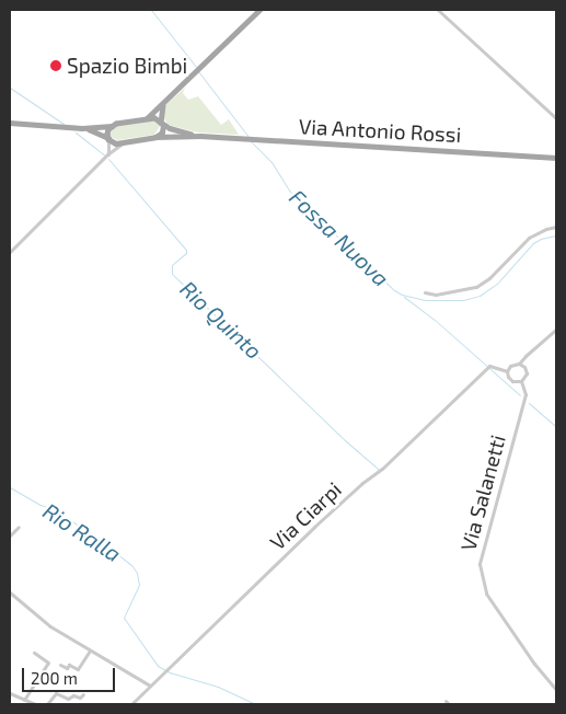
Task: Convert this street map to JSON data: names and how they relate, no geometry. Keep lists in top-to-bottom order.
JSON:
{
  "streets": {
    "main road": ["Via Antonio Rossi"],
    "street": ["Via Salanetti", "Via Ciarpi"]
  },
  "crossings": [
    ["Via Salanetti", "Via Ciarpi"]
  ],
  "water": ["Fossa Nuova", "Rio Quinto", "Rio Ralla"],
  "places": ["Spazio Bimbi"],
  "scale_bar": "200 m"
}
